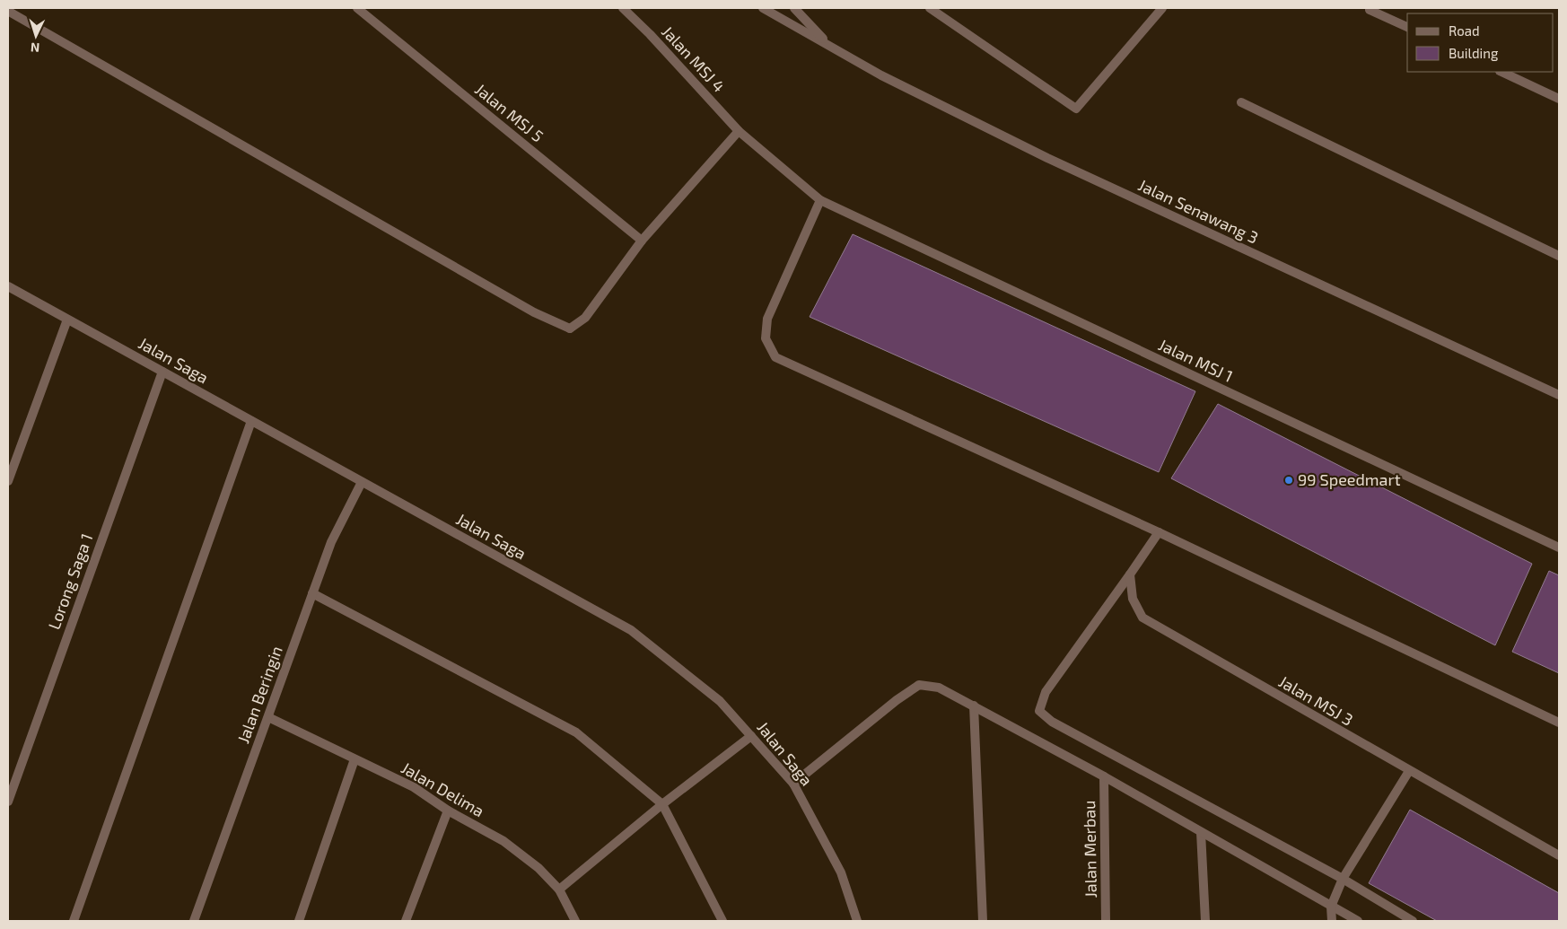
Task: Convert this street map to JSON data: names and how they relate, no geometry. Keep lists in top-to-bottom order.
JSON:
{
  "streets": {
    "street": [
      "Jalan MSJ 4",
      "Jalan MSJ 5",
      "Jalan Senawang 3",
      "Jalan Saga",
      "Jalan MSJ 1",
      "Lorong Saga 1",
      "Jalan Beringin",
      "Jalan MSJ 3",
      "Jalan Delima",
      "Jalan Merbau"
    ]
  },
  "crossings": [
    ["Jalan MSJ 4", "Jalan MSJ 1"],
    ["Jalan Saga", "Lorong Saga 1"],
    ["Jalan Saga", "Jalan Beringin"],
    ["Jalan Beringin", "Jalan Delima"]
  ],
  "places": ["99 Speedmart"],
  "legend": ["Road", "Building"],
  "north": "bottom"
}
